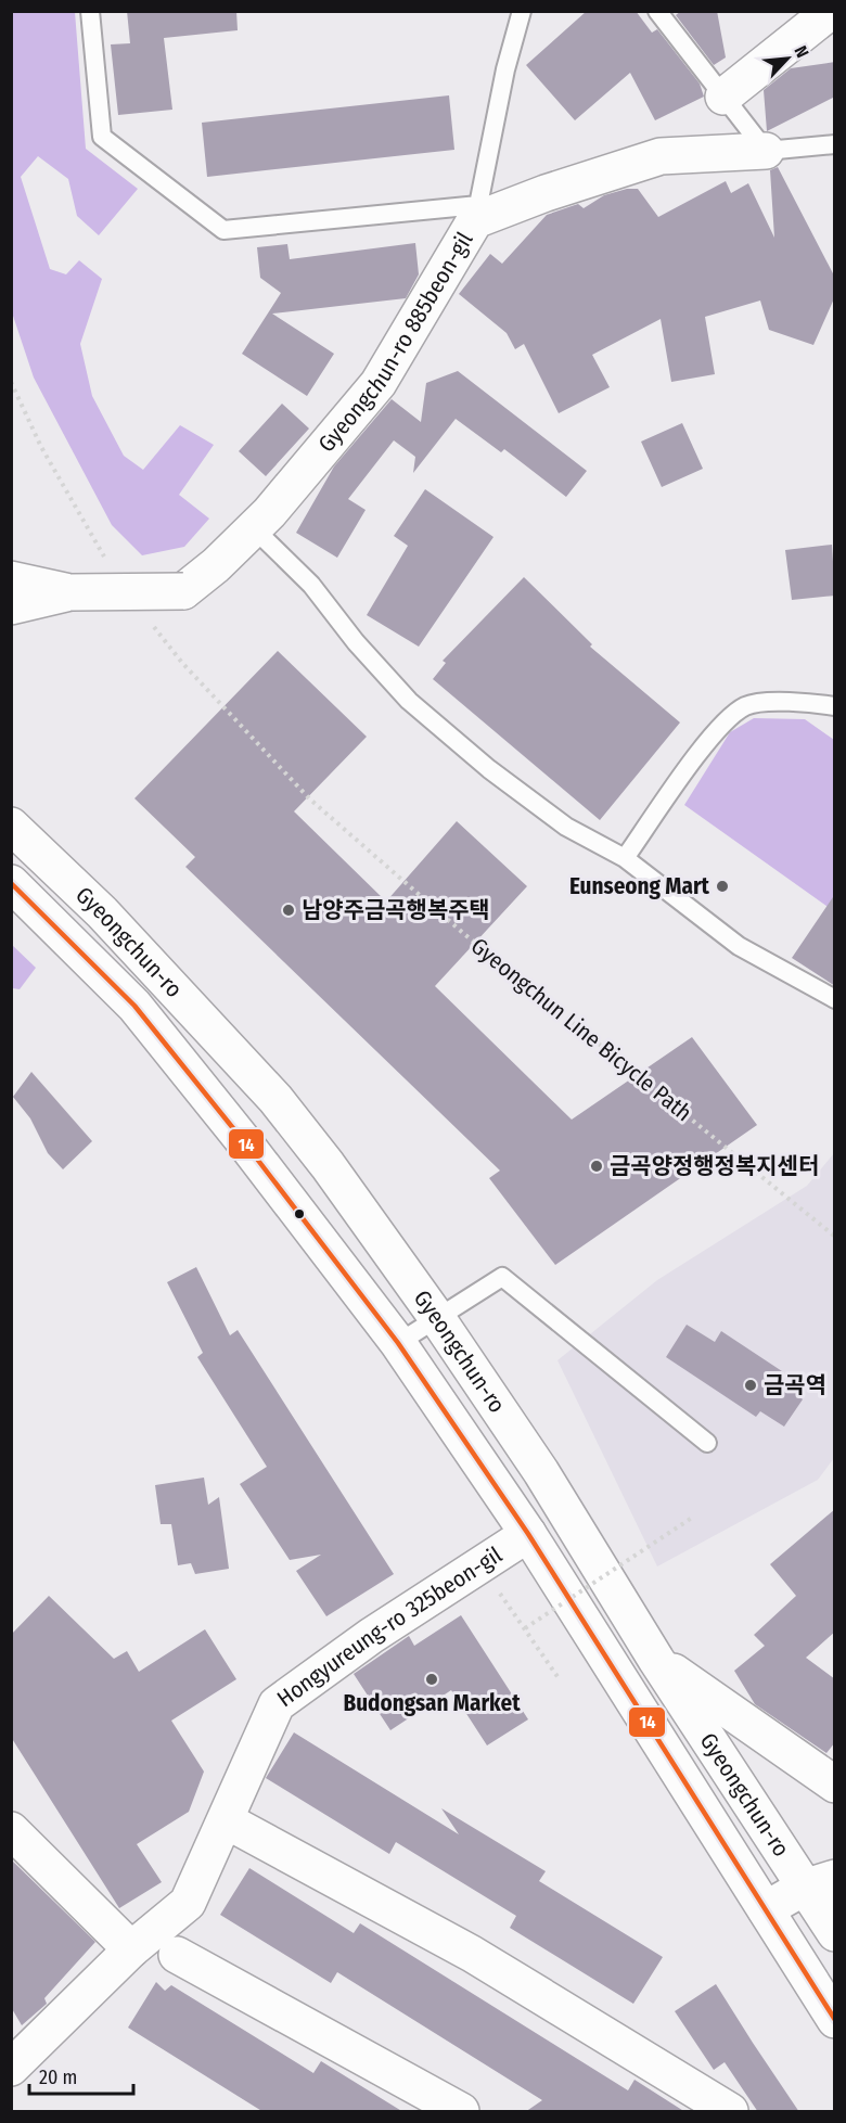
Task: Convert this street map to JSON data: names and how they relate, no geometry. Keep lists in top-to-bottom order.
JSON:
{
  "streets": {
    "street": ["Gyeongchun-ro 885beon-gil", "Gyeongchun-ro", "Hongyureung-ro 325beon-gil"],
    "path": ["Gyeongchun Line Bicycle Path"]
  },
  "crossings": [
    ["Gyeongchun-ro", "Hongyureung-ro 325beon-gil"]
  ],
  "places": [
    "Eunseong Mart",
    "남양주금곡행복주택",
    "금곡양정행정복지센터",
    "금곡역",
    "Budongsan Market"
  ],
  "lines": ["transit line 14"],
  "scale_bar": "20 m",
  "north": "top right"
}
